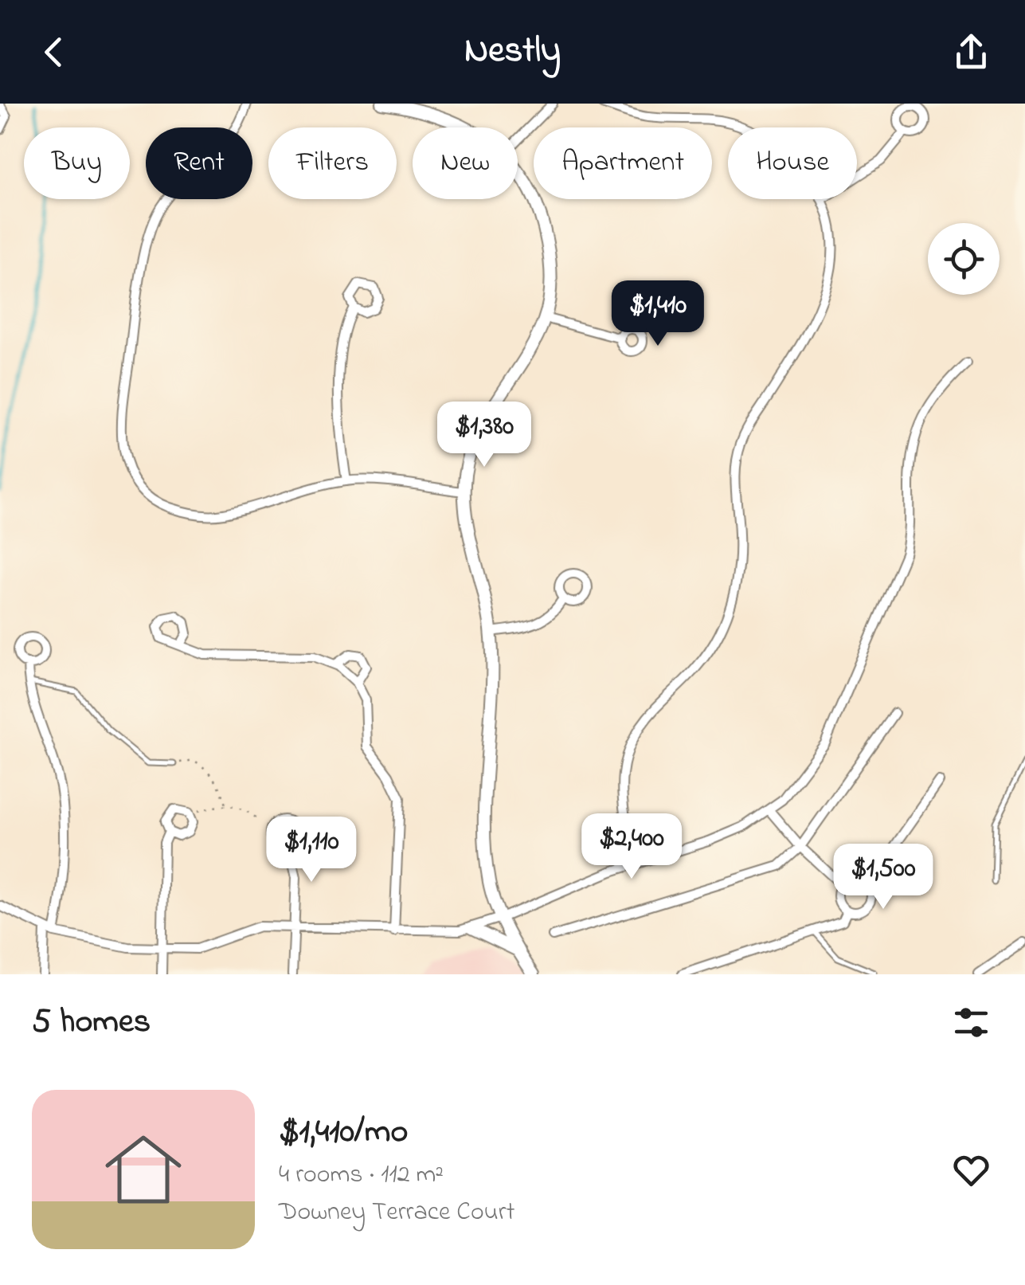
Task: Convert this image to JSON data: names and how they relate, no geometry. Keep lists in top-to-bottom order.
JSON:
{
  "page": {
    "header": "Nestly",
    "chip": [
      "Buy",
      "Rent",
      "Filters",
      "New",
      "Apartment",
      "House"
    ],
    "price": [
      "$1,410",
      "$1,380",
      "$2,400",
      "$1,110",
      "$1,500"
    ],
    "heading": "5 homes",
    "list": [
      {
        "name": "$1,410/mo",
        "note": "4 rooms · 112 m² · Downey Terrace Court"
      }
    ]
  }
}
